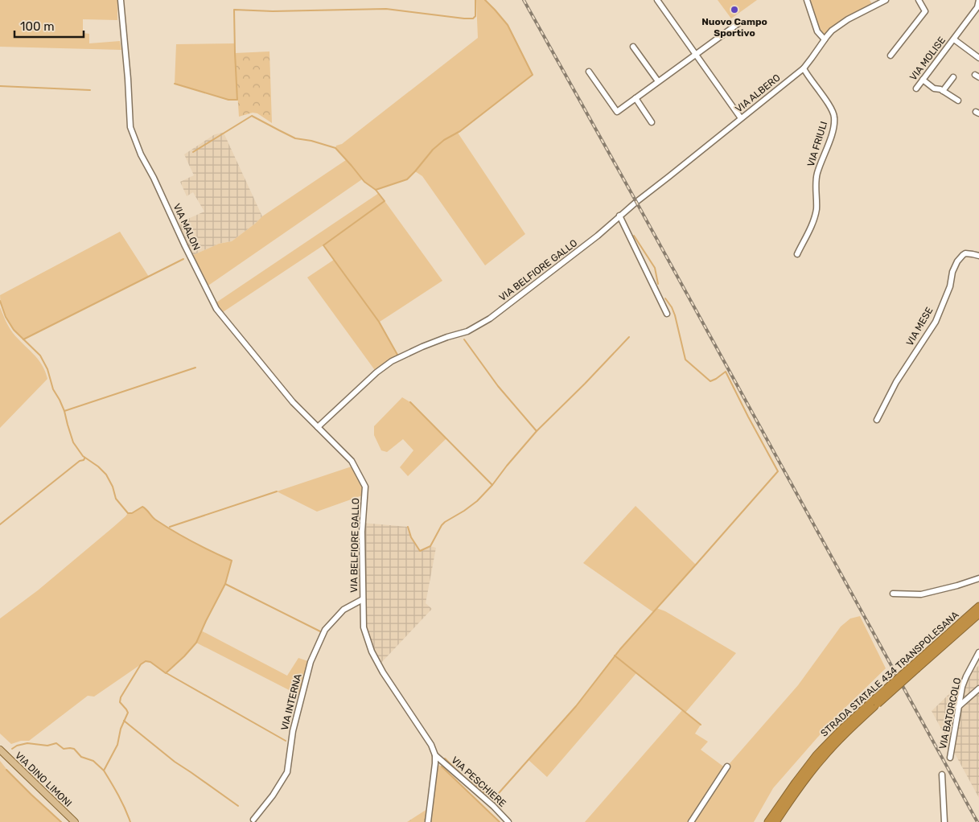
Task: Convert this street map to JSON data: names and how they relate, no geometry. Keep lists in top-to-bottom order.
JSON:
{
  "streets": {
    "highway": ["STRADA STATALE 434 TRANSPOLESANA"],
    "main road": ["VIA DINO LIMONI"],
    "street": [
      "VIA MOLISE",
      "VIA ALBERO",
      "VIA FRIULI",
      "VIA MALON",
      "VIA BELFIORE GALLO",
      "VIA MESE",
      "VIA INTERNA",
      "VIA BATORCOLO",
      "VIA PESCHIERE"
    ]
  },
  "crossings": [
    ["VIA ALBERO", "VIA FRIULI"],
    ["VIA ALBERO", "VIA BELFIORE GALLO"],
    ["VIA MALON", "VIA BELFIORE GALLO"],
    ["VIA BELFIORE GALLO", "VIA INTERNA"],
    ["VIA BELFIORE GALLO", "VIA PESCHIERE"]
  ],
  "places": ["Nuovo Campo Sportivo"],
  "scale_bar": "100 m"
}
